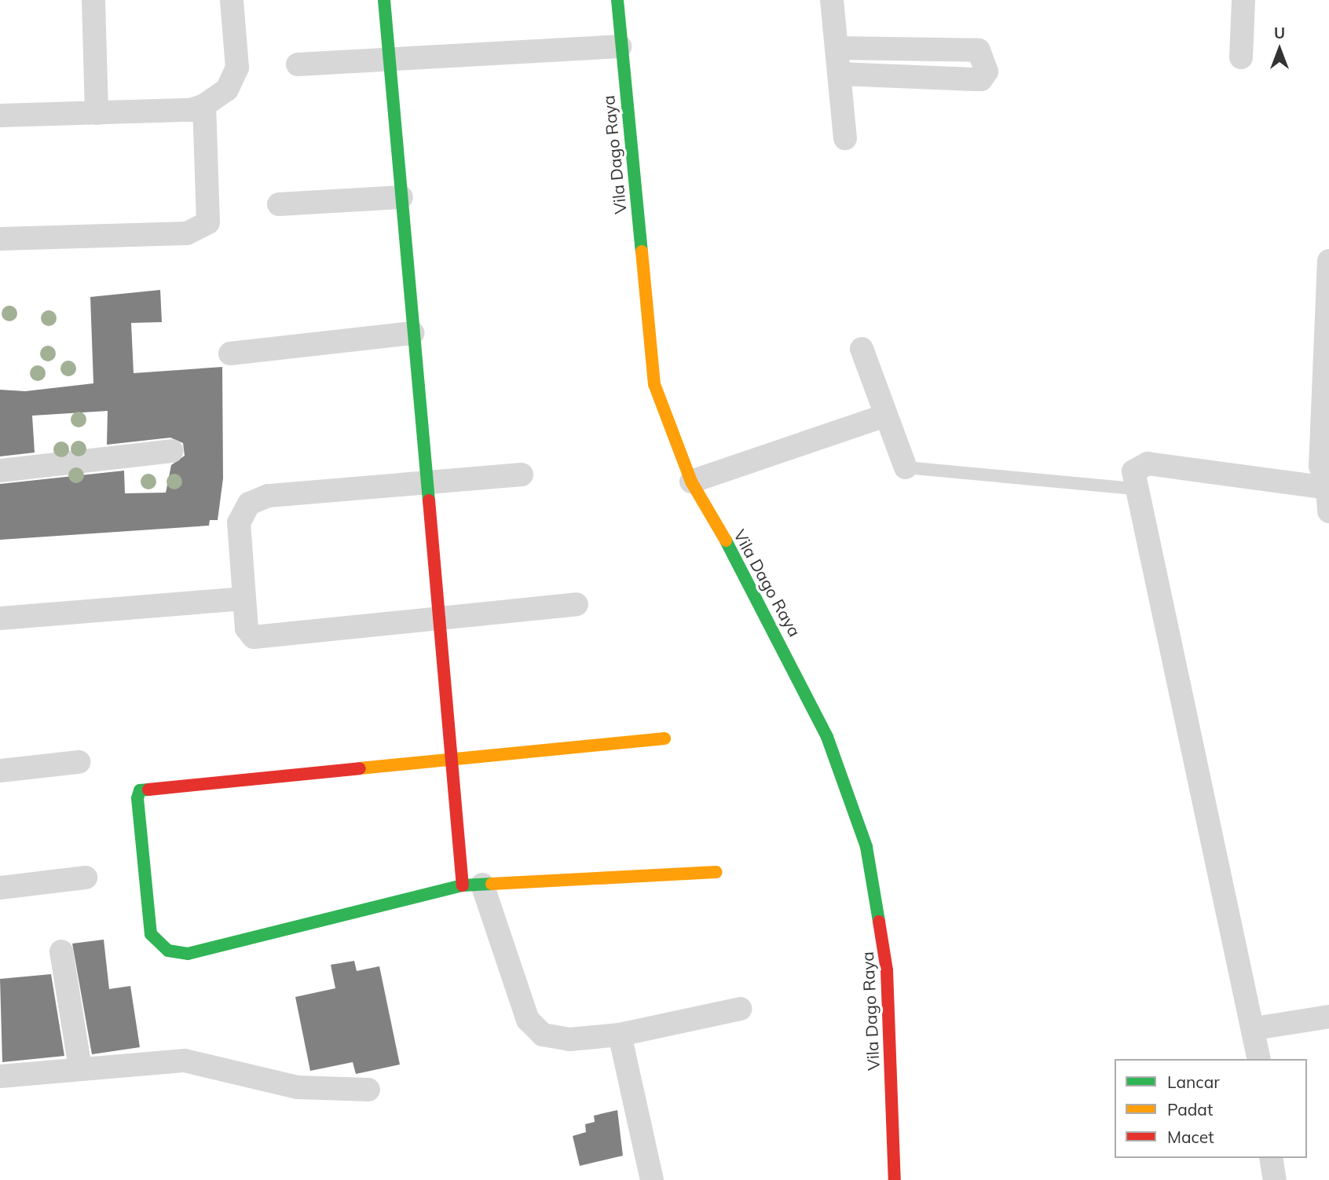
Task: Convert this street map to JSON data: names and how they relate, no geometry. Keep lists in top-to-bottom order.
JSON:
{
  "streets": {
    "street": ["Vila Dago Raya"]
  },
  "legend": ["Lancar", "Padat", "Macet"],
  "north": "top"
}
